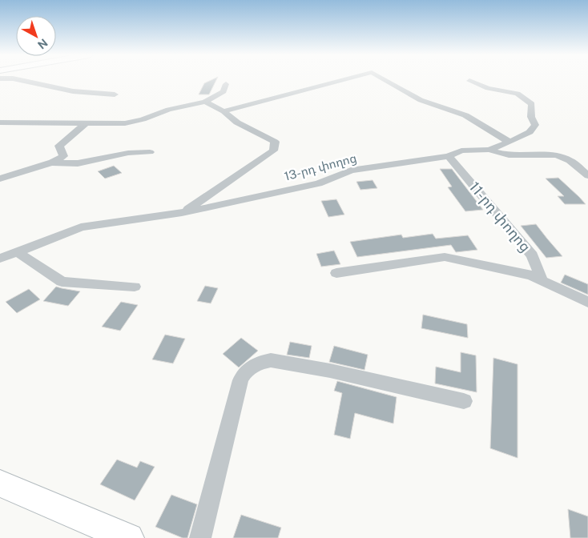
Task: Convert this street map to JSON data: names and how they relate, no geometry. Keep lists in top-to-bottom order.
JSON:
{
  "streets": {
    "street": ["13-րդ փողոց", "11-րդ փողոց"]
  },
  "crossings": [
    ["13-րդ փողոց", "11-րդ փողոց"]
  ],
  "north": "bottom right"
}
